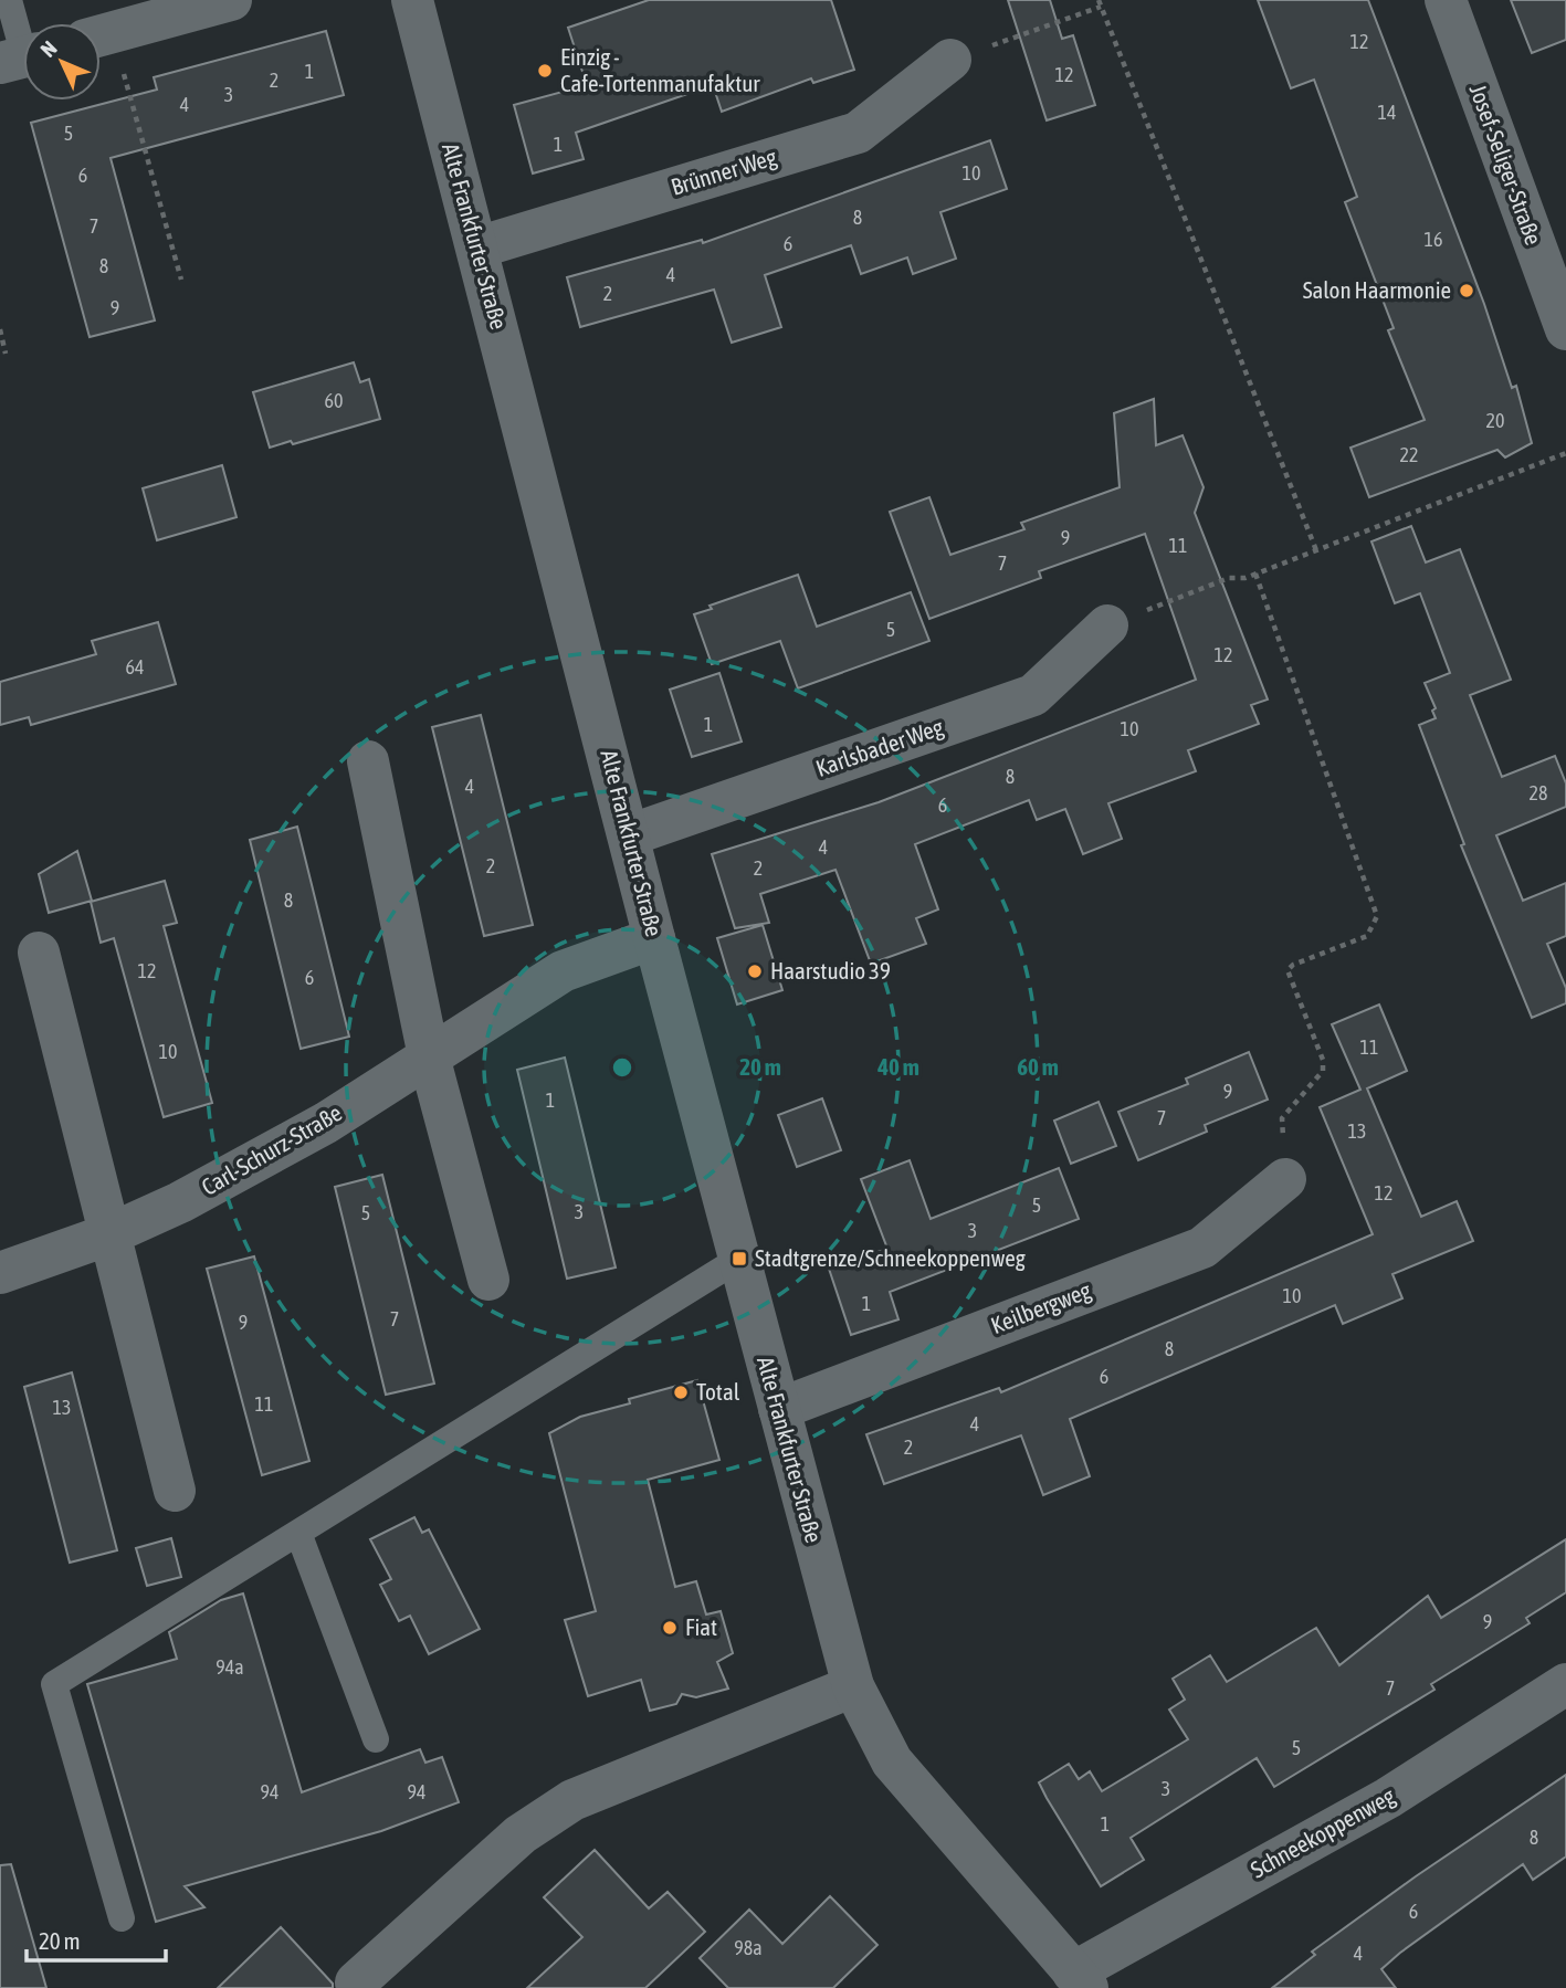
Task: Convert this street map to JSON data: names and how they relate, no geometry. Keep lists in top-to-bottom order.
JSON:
{
  "streets": {
    "street": [
      "Josef-Seliger-Straße",
      "Brünner Weg",
      "Alte Frankfurter Straße",
      "Karlsbader Weg",
      "Carl-Schurz-Straße",
      "Keilbergweg",
      "Schneekoppenweg"
    ]
  },
  "crossings": [
    ["Brünner Weg", "Alte Frankfurter Straße"],
    ["Alte Frankfurter Straße", "Karlsbader Weg"],
    ["Alte Frankfurter Straße", "Carl-Schurz-Straße"],
    ["Alte Frankfurter Straße", "Keilbergweg"],
    ["Alte Frankfurter Straße", "Schneekoppenweg"]
  ],
  "places": {
    "other": [
      "Einzig - Cafe-Tortenmanufaktur",
      "Salon Haarmonie",
      "Haarstudio 39",
      "Total",
      "Fiat"
    ],
    "transit": ["Stadtgrenze/Schneekoppenweg"]
  },
  "house_numbers": [
    "12",
    "1",
    "12",
    "2",
    "3",
    "4",
    "14",
    "5",
    "1",
    "10",
    "6",
    "8",
    "7",
    "16",
    "6",
    "8",
    "4",
    "2",
    "9",
    "60",
    "20",
    "22",
    "9",
    "11",
    "7",
    "5",
    "12",
    "64",
    "1",
    "10",
    "8",
    "4",
    "28",
    "6",
    "4",
    "2",
    "2",
    "8",
    "12",
    "6",
    "11",
    "10",
    "9",
    "1",
    "7",
    "13",
    "12",
    "5",
    "3",
    "5",
    "3",
    "10",
    "1",
    "7",
    "9",
    "8",
    "6",
    "11",
    "13",
    "4",
    "2",
    "9",
    "94a",
    "7",
    "5",
    "3",
    "94",
    "94",
    "1",
    "8",
    "6",
    "98a",
    "4"
  ],
  "scale_bar": "20 m",
  "north": "top left",
  "rings": ["20 m", "40 m", "60 m"]
}
